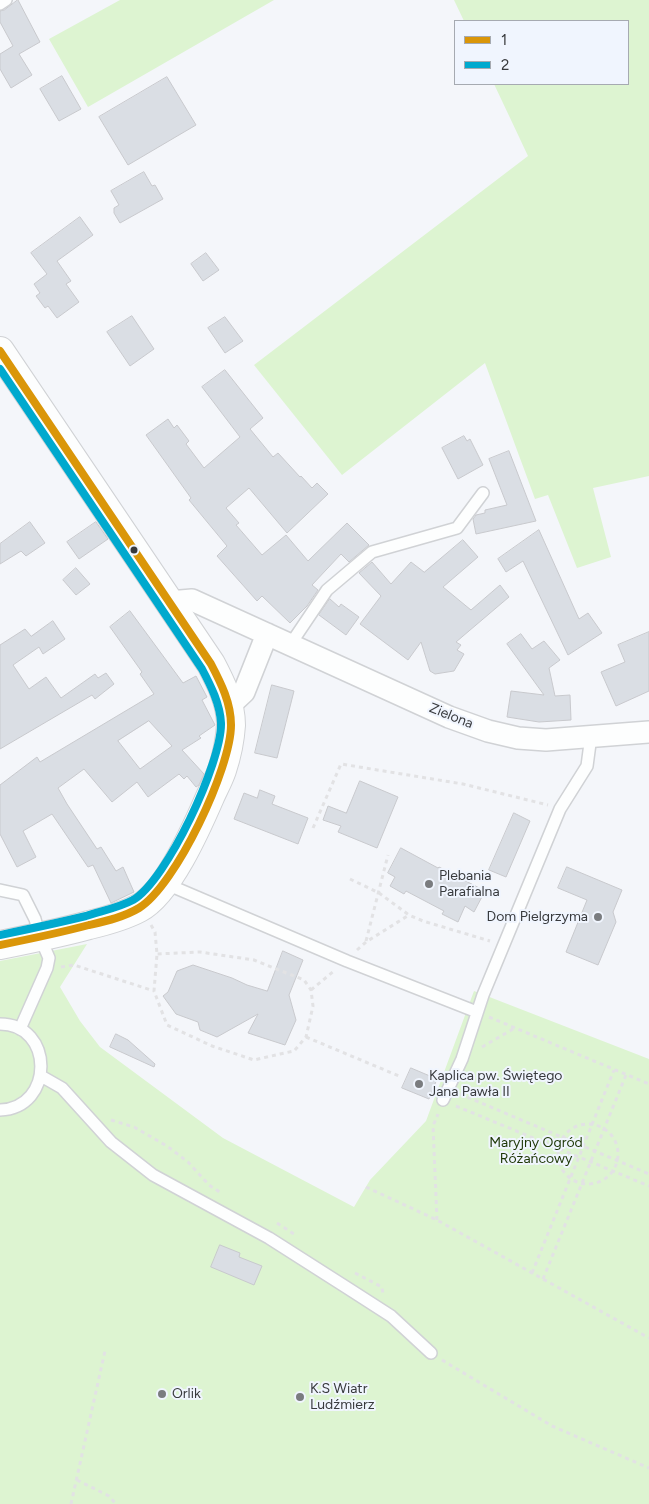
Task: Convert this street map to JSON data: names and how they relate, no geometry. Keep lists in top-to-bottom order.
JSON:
{
  "streets": {
    "street": ["Zielona"]
  },
  "parks": ["Maryjny Ogród Różańcowy"],
  "places": [
    "Plebania Parafialna",
    "Dom Pielgrzyma",
    "Kaplica pw. Świętego Jana Pawła II",
    "Orlik",
    "K.S Wiatr Ludźmierz"
  ],
  "lines": ["transit line 1", "transit line 2"],
  "legend": ["1", "2"]
}
